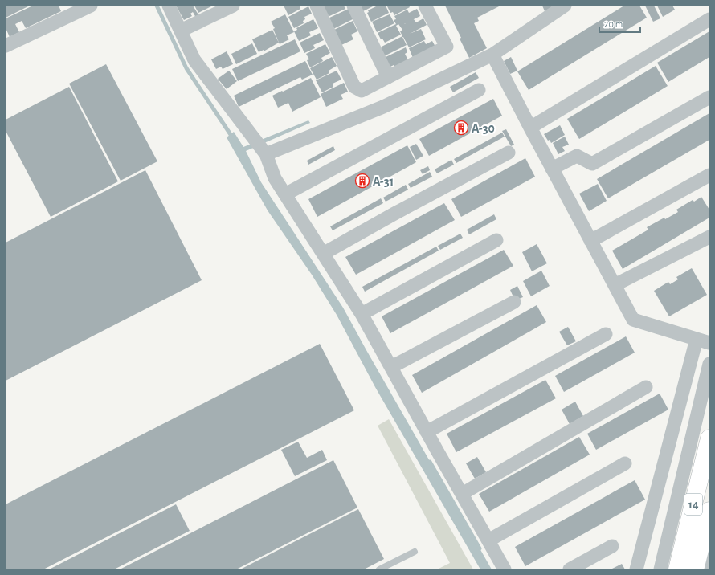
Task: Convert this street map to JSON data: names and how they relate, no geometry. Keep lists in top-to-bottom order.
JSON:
{
  "streets": {
    "main road": ["14"]
  },
  "places": {
    "building": ["A-30", "A-31"]
  },
  "scale_bar": "20 m"
}
